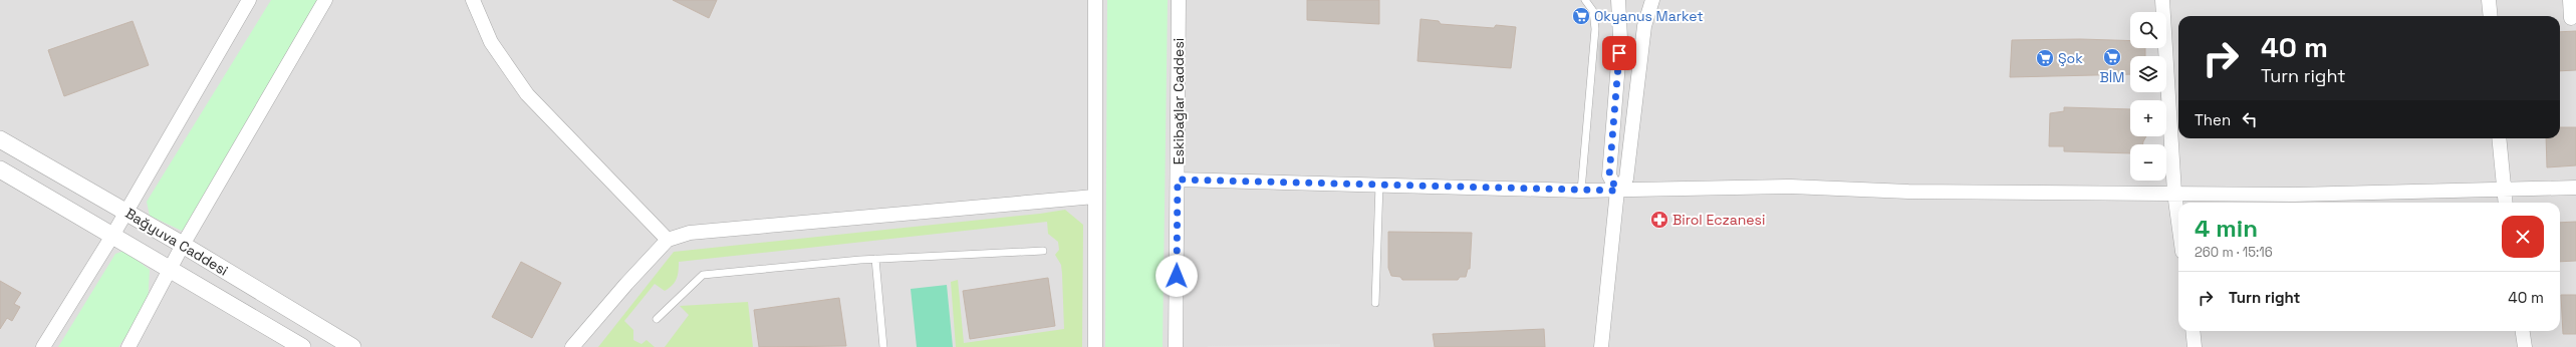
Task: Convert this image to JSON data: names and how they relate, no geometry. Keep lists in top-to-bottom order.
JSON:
{
  "streets": {
    "street": ["Eskibağlar Caddesi", "Bağyuva Caddesi"]
  },
  "places": {
    "supermarket": ["Okyanus Market", "BİM", "Şok"],
    "pharmacy": ["Birol Eczanesi"]
  },
  "page": {
    "map_buttons": ["+", "−"],
    "turn": ["40 m", "Turn right"],
    "then": "Then",
    "heading": ["4 min", "260 m · 15:16"],
    "list": [
      {
        "name": "Turn right",
        "value": "40 m"
      }
    ]
  }
}
